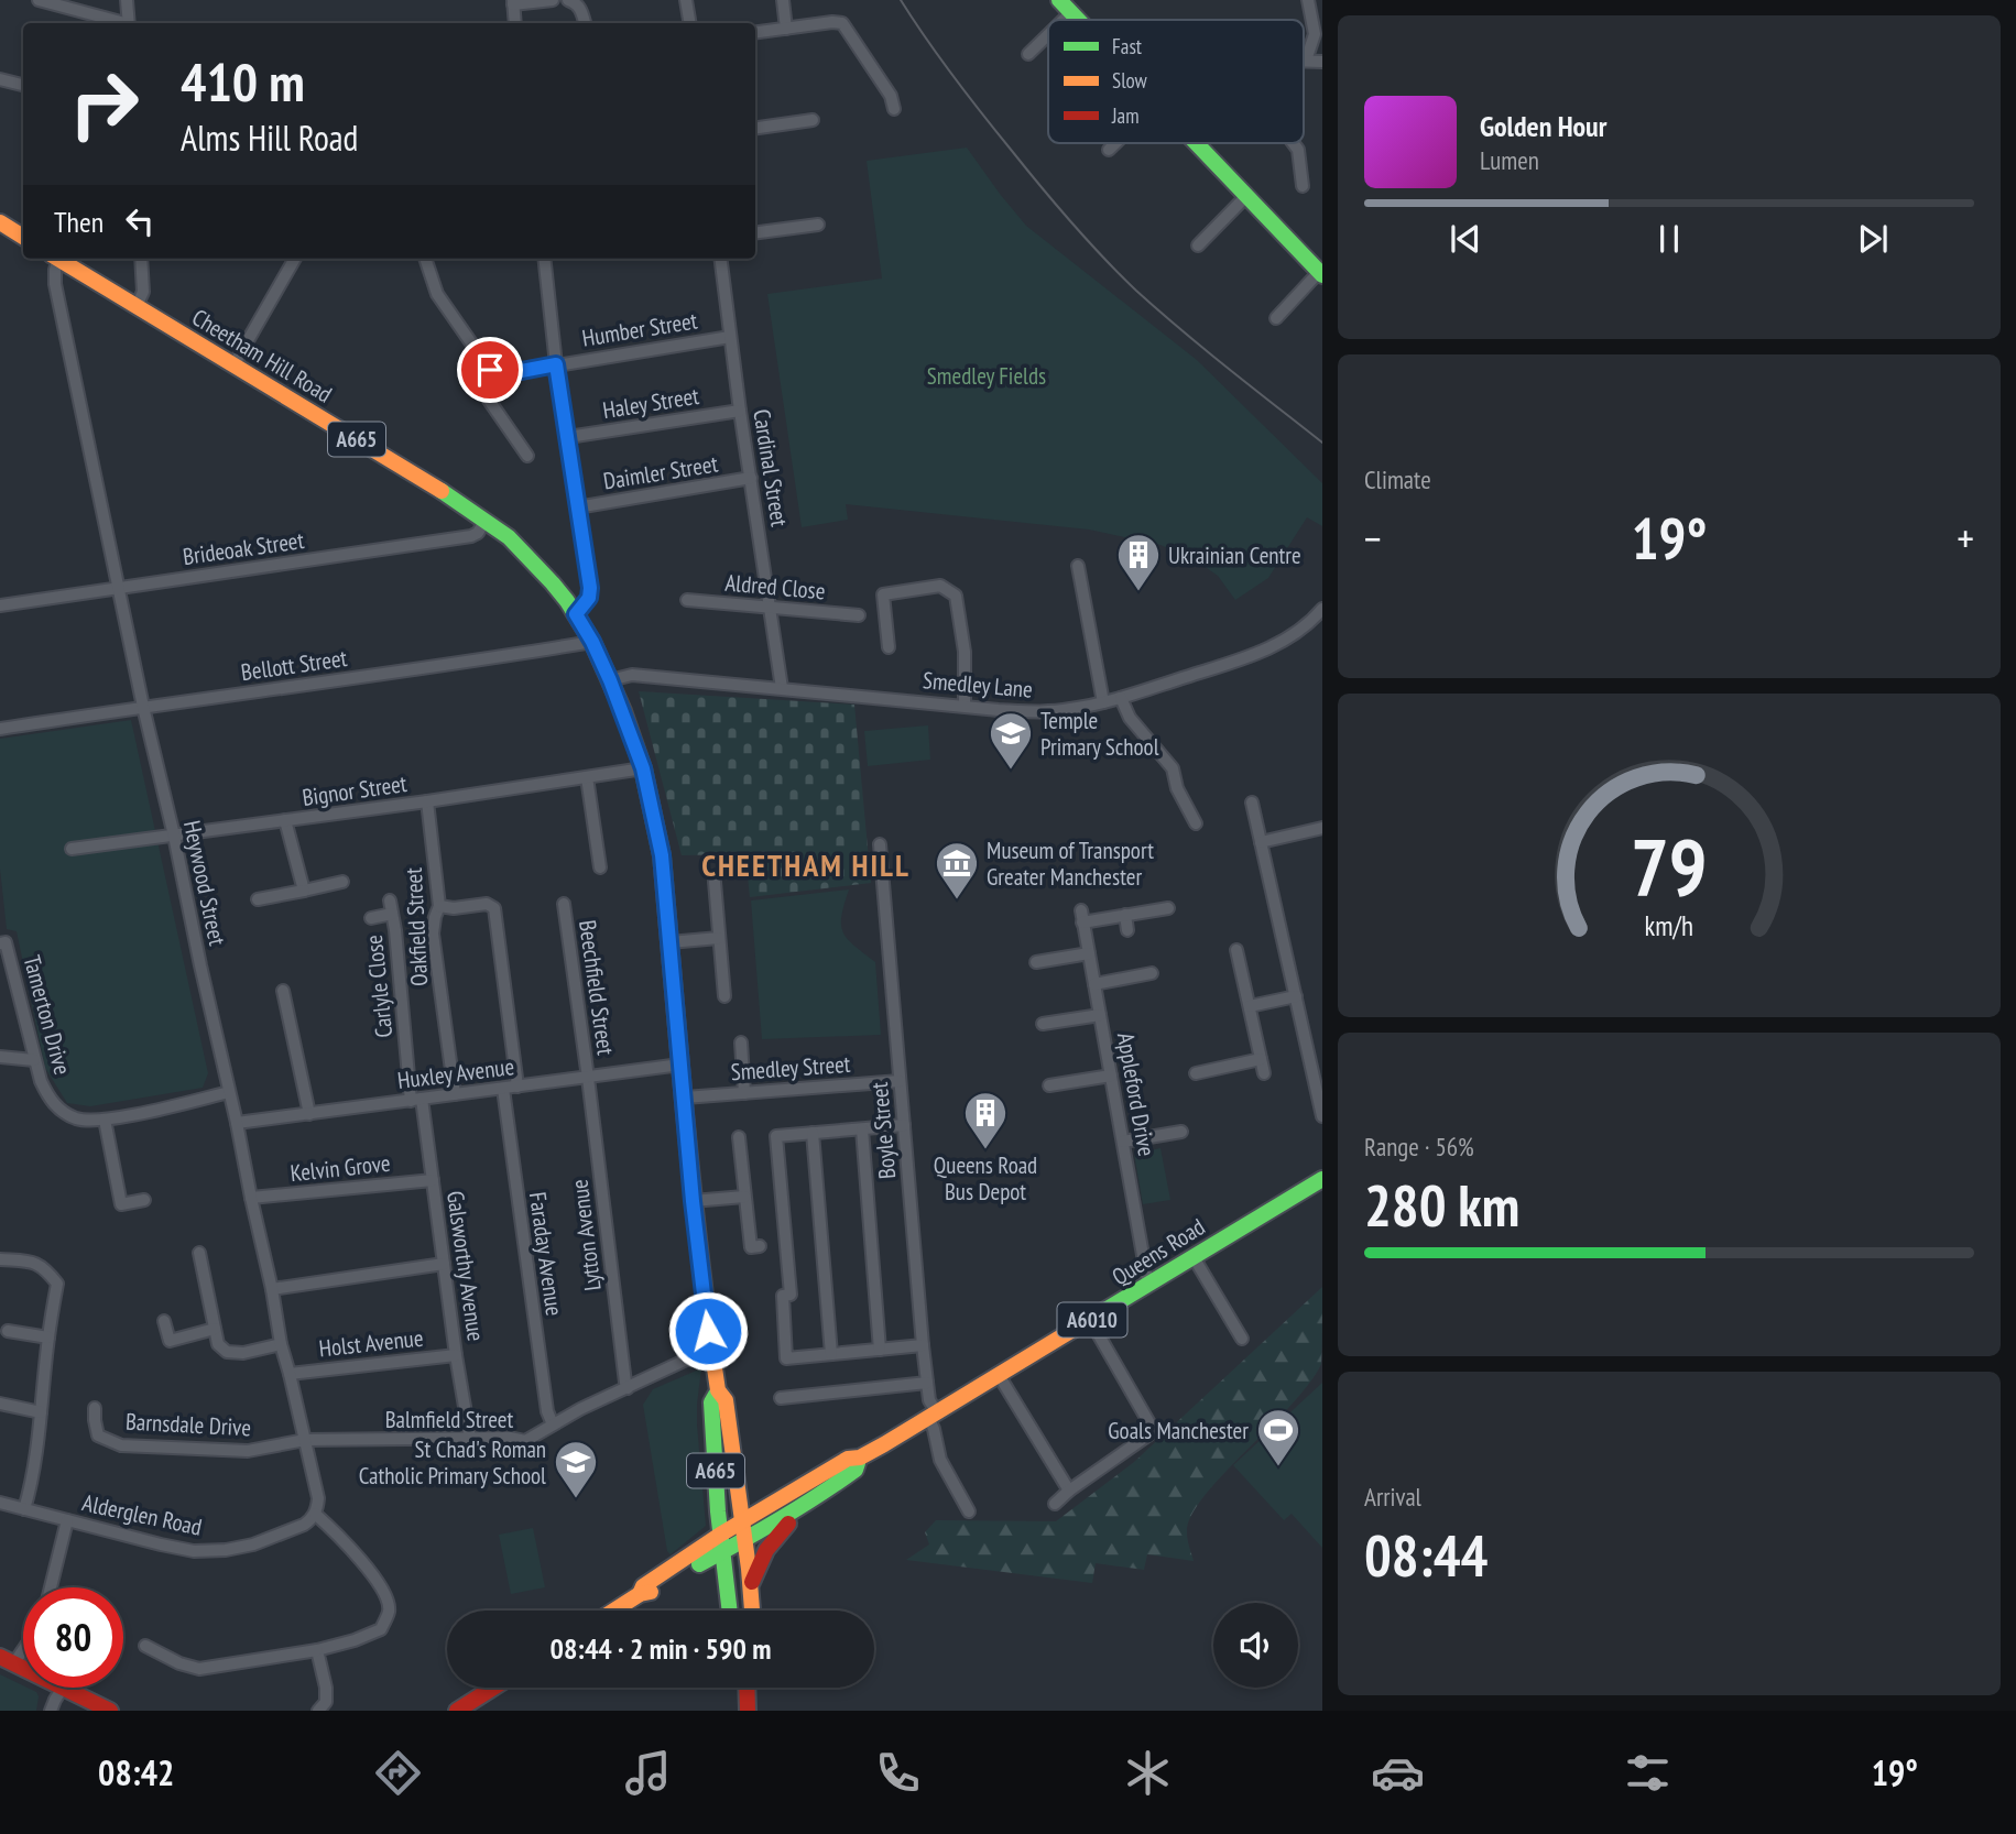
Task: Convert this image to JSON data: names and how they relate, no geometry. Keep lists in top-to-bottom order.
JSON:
{
  "streets": {
    "main road": [
      "Cheetham Hill Road",
      "A665",
      "Queens Road",
      "A6010"
    ],
    "street": [
      "Humber Street",
      "Haley Street",
      "Cardinal Street",
      "Daimler Street",
      "Brideoak Street",
      "Aldred Close",
      "Bellott Street",
      "Smedley Lane",
      "Bignor Street",
      "Heywood Street",
      "Oakfield Street",
      "Carlyle Close",
      "Beechfield Street",
      "Tamerton Drive",
      "Smedley Street",
      "Huxley Avenue",
      "Appleford Drive",
      "Boyle Street",
      "Kelvin Grove",
      "Lytton Avenue",
      "Faraday Avenue",
      "Galsworthy Avenue",
      "Holst Avenue",
      "Balmfield Street",
      "Barnsdale Drive",
      "Alderglen Road"
    ]
  },
  "crossings": [
    ["Humber Street", "Cardinal Street"],
    ["Cheetham Hill Road", "Brideoak Street"],
    ["Cheetham Hill Road", "Bellott Street"],
    ["Cheetham Hill Road", "Smedley Lane"],
    ["Cheetham Hill Road", "Bignor Street"],
    ["Cheetham Hill Road", "Smedley Street"],
    ["Cheetham Hill Road", "Huxley Avenue"],
    ["Cheetham Hill Road", "Queens Road"],
    ["Cheetham Hill Road", "Balmfield Street"],
    ["Haley Street", "Cardinal Street"],
    ["Cardinal Street", "Daimler Street"],
    ["Cardinal Street", "Aldred Close"],
    ["Cardinal Street", "Smedley Lane"],
    ["Brideoak Street", "Heywood Street"],
    ["Bellott Street", "Heywood Street"],
    ["Bignor Street", "Heywood Street"],
    ["Bignor Street", "Oakfield Street"],
    ["Heywood Street", "Tamerton Drive"],
    ["Heywood Street", "Huxley Avenue"],
    ["Heywood Street", "Kelvin Grove"],
    ["Heywood Street", "Holst Avenue"],
    ["Heywood Street", "Balmfield Street"],
    ["Heywood Street", "Barnsdale Drive"],
    ["Heywood Street", "Alderglen Road"],
    ["Oakfield Street", "Huxley Avenue"],
    ["Carlyle Close", "Huxley Avenue"],
    ["Carlyle Close", "Galsworthy Avenue"],
    ["Beechfield Street", "Huxley Avenue"],
    ["Beechfield Street", "Lytton Avenue"],
    ["Smedley Street", "Boyle Street"],
    ["Huxley Avenue", "Lytton Avenue"],
    ["Huxley Avenue", "Faraday Avenue"],
    ["Huxley Avenue", "Galsworthy Avenue"],
    ["Appleford Drive", "Queens Road"],
    ["Boyle Street", "Queens Road"],
    ["Kelvin Grove", "Galsworthy Avenue"],
    ["Lytton Avenue", "Balmfield Street"],
    ["Faraday Avenue", "Balmfield Street"],
    ["Galsworthy Avenue", "Holst Avenue"],
    ["Galsworthy Avenue", "Balmfield Street"],
    ["Balmfield Street", "Barnsdale Drive"]
  ],
  "districts": ["CHEETHAM HILL"],
  "parks": ["Smedley Fields"],
  "places": {
    "building": ["Ukrainian Centre", "Queens Road Bus Depot"],
    "school or university": ["Temple Primary School", "St Chad's Roman Catholic Primary School"],
    "museum": ["Museum of Transport Greater Manchester"],
    "sports": ["Goals Manchester"]
  },
  "legend": ["Fast", "Slow", "Jam"],
  "page": {
    "turn": ["410 m", "Alms Hill Road"],
    "song": ["Golden Hour", "Lumen"],
    "then": "Then",
    "tile": [
      "Climate",
      ["Range · 56%", "280 km"],
      ["Arrival", "08:44"]
    ],
    "heat": ["−", "19°", "+"],
    "limit": "80",
    "trip": "08:44 · 2 min · 590 m",
    "tabs": ["08:42", "19°"],
    "gauge": ["79", "km/h"]
  }
}
